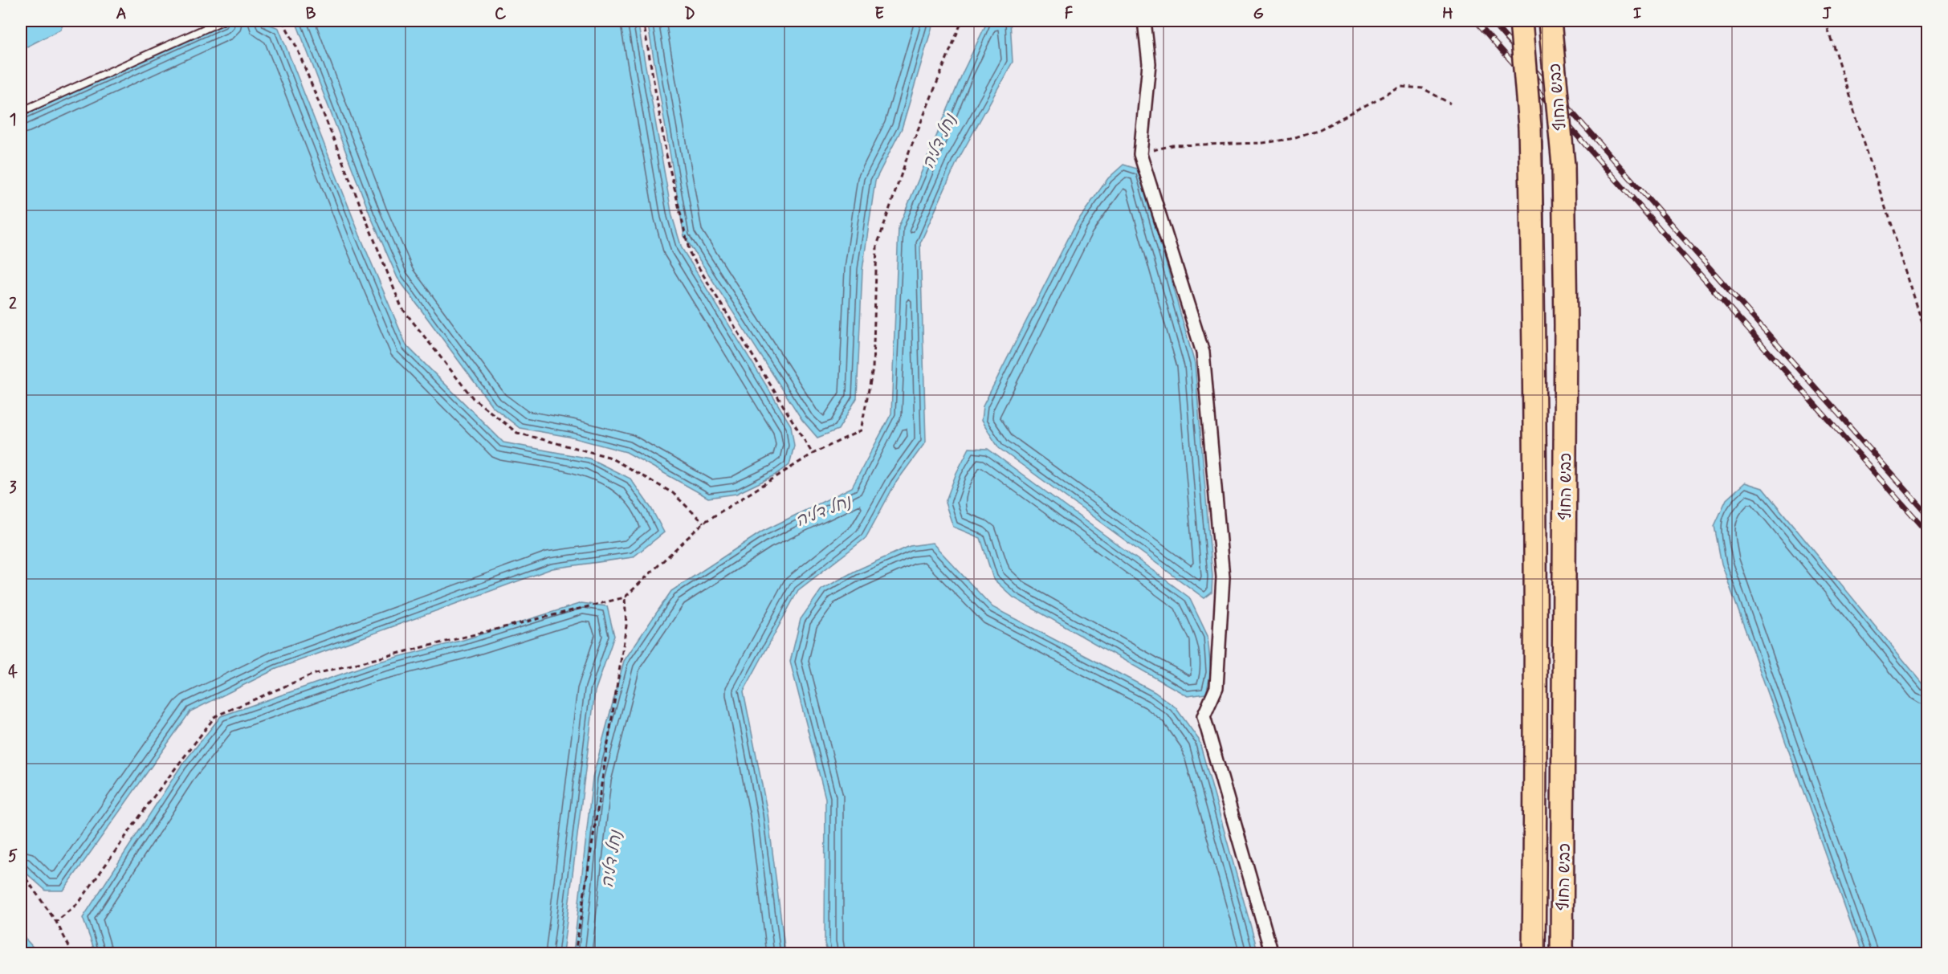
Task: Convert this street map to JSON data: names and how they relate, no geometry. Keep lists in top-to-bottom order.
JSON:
{
  "streets": {
    "highway": ["כביש החוף"]
  },
  "water": ["נחל דליה"],
  "grid": {
    "columns": [
      "A",
      "B",
      "C",
      "D",
      "E",
      "F",
      "G",
      "H",
      "I",
      "J"
    ],
    "rows": [
      "1",
      "2",
      "3",
      "4",
      "5"
    ]
  }
}
